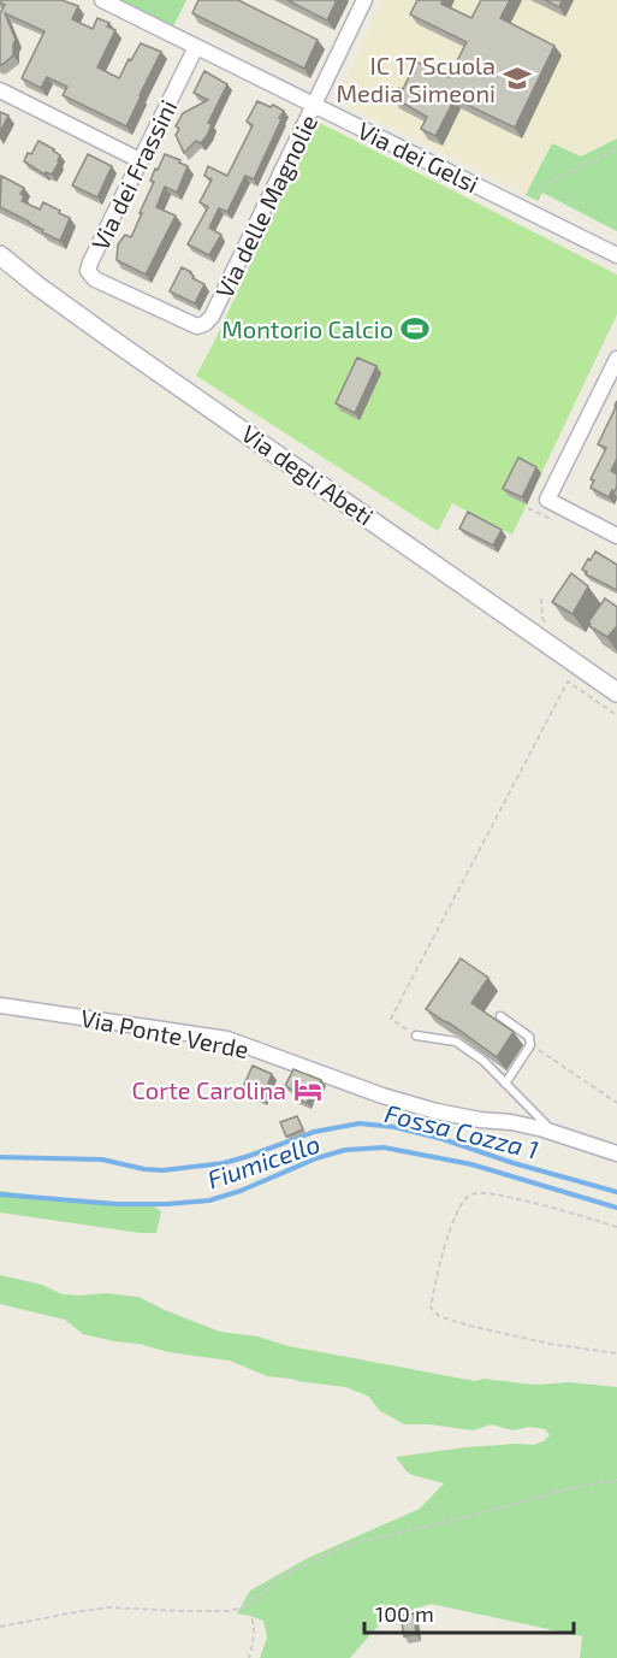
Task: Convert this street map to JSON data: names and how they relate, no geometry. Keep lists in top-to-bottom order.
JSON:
{
  "streets": {
    "street": [
      "Via dei Gelsi",
      "Via dei Frassini",
      "Via delle Magnolie",
      "Via degli Abeti",
      "Via Ponte Verde"
    ]
  },
  "crossings": [
    ["Via dei Gelsi", "Via dei Frassini"],
    ["Via dei Gelsi", "Via delle Magnolie"],
    ["Via dei Frassini", "Via delle Magnolie"]
  ],
  "water": ["Fossa Cozza 1", "Fiumicello"],
  "places": {
    "school or university": ["IC 17 Scuola Media Simeoni"],
    "sports": ["Montorio Calcio"],
    "hotel": ["Corte Carolina"]
  },
  "scale_bar": "100 m"
}
